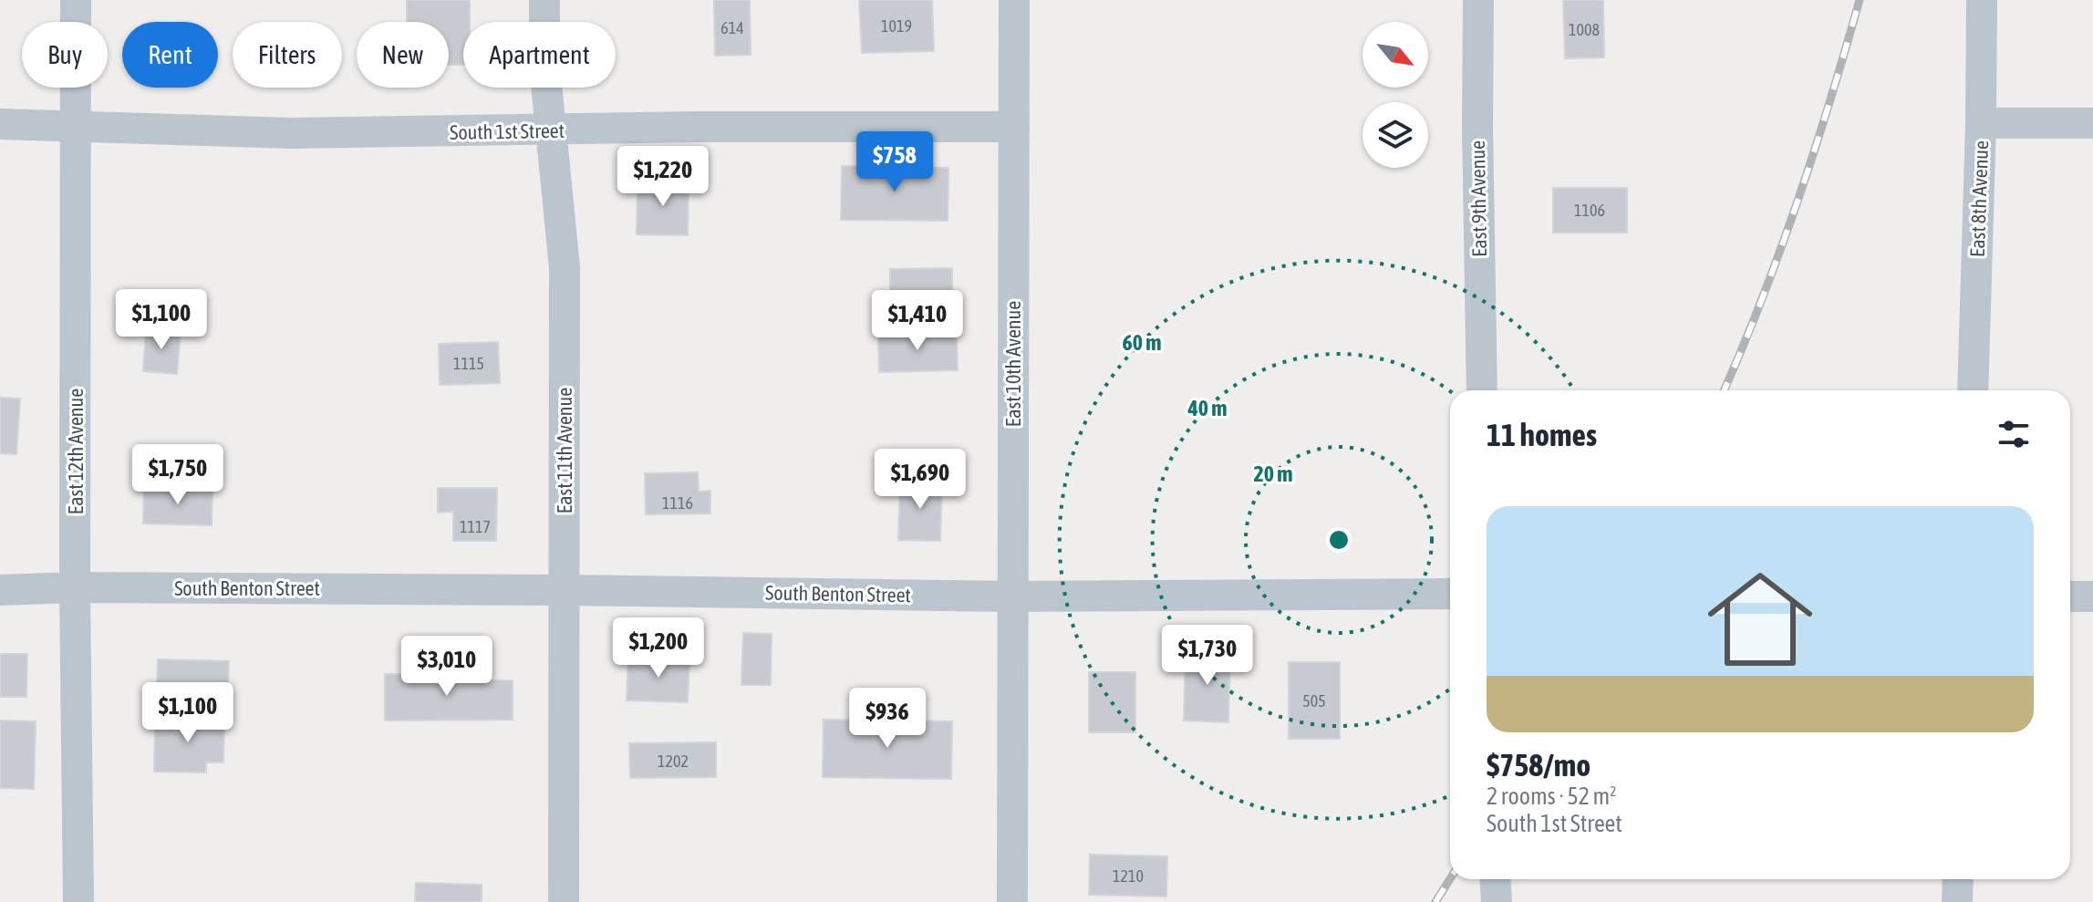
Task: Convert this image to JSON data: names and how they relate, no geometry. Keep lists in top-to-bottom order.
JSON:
{
  "streets": {
    "street": [
      "South 1st Street",
      "East 9th Avenue",
      "East 8th Avenue",
      "East 10th Avenue",
      "East 11th Avenue",
      "East 12th Avenue",
      "South Benton Street"
    ]
  },
  "crossings": [
    ["South 1st Street", "East 10th Avenue"],
    ["South 1st Street", "East 11th Avenue"],
    ["South 1st Street", "East 12th Avenue"],
    ["East 10th Avenue", "South Benton Street"],
    ["East 11th Avenue", "South Benton Street"],
    ["East 12th Avenue", "South Benton Street"]
  ],
  "house_numbers": [
    "1019",
    "614",
    "1008",
    "1106",
    "1115",
    "1116",
    "1117",
    "505",
    "1202",
    "1210"
  ],
  "north": "bottom right",
  "page": {
    "chip": [
      "Buy",
      "Rent",
      "Filters",
      "New",
      "Apartment"
    ],
    "price": [
      "$758",
      "$1,220",
      "$1,100",
      "$1,410",
      "$1,750",
      "$1,690",
      "$1,200",
      "$1,730",
      "$3,010",
      "$1,100",
      "$936"
    ],
    "heading": "11 homes",
    "list": [
      {
        "name": "$758/mo",
        "note": "2 rooms · 52 m² · South 1st Street"
      }
    ]
  },
  "rings": ["60 m", "40 m", "20 m"]
}
